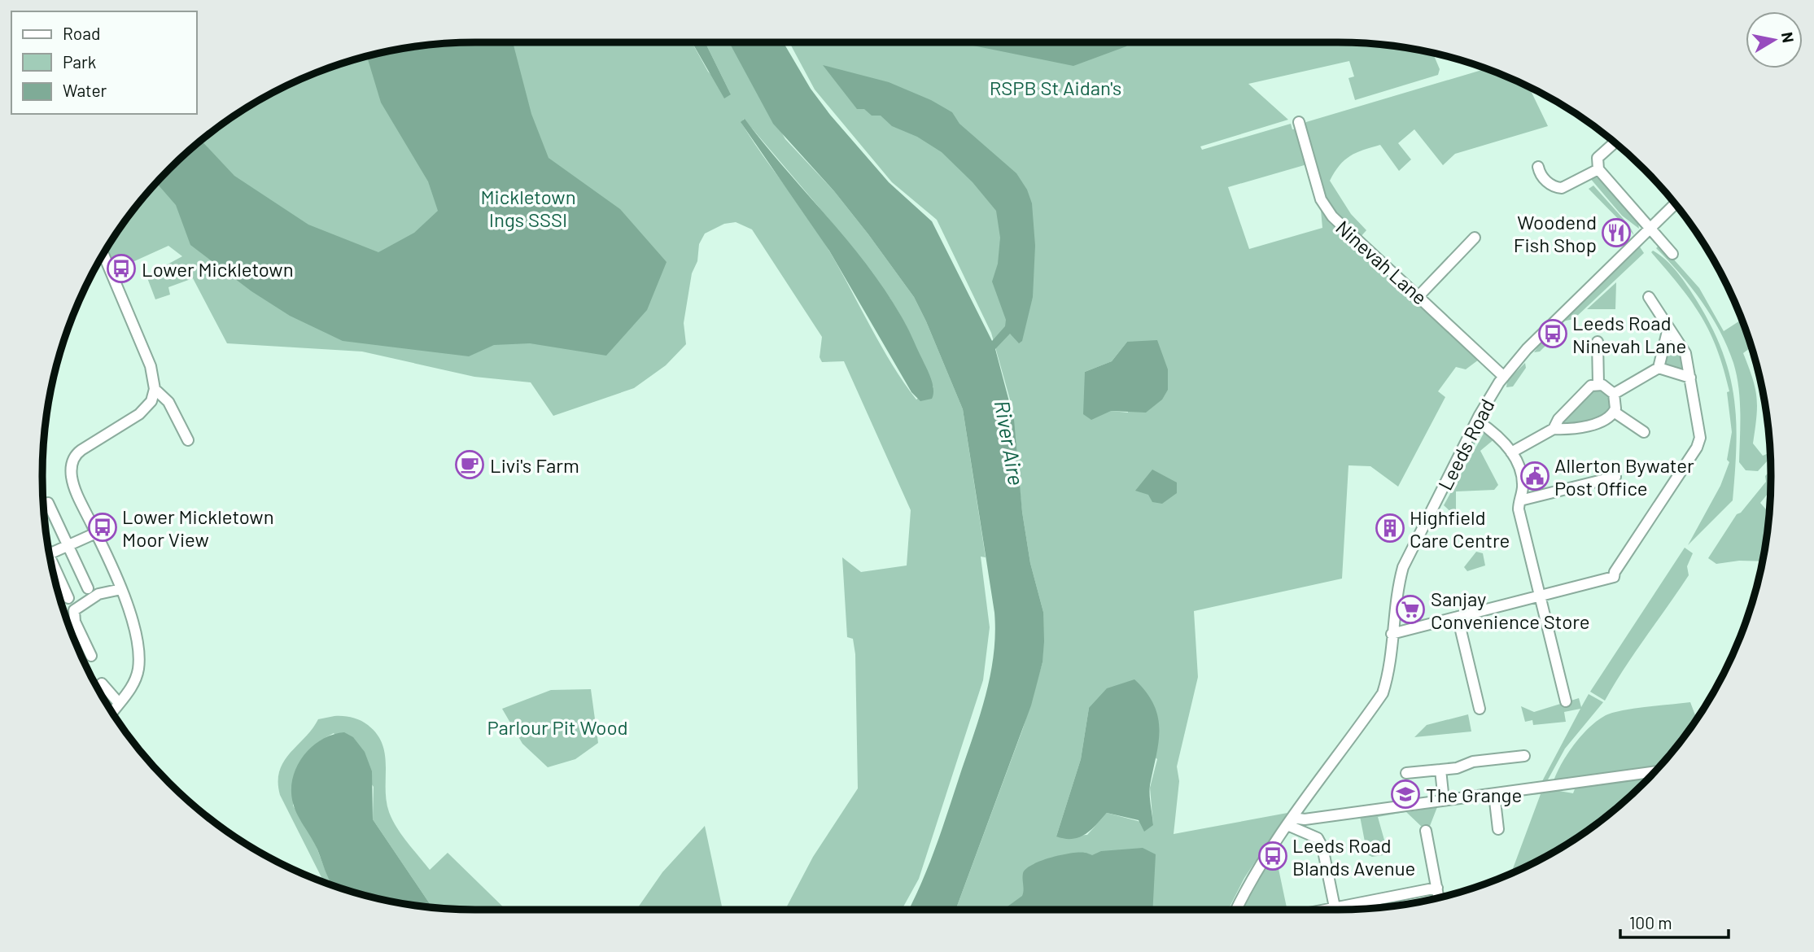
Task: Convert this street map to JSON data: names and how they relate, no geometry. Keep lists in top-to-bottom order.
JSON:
{
  "streets": {
    "street": ["Ninevah Lane", "Leeds Road"]
  },
  "crossings": [
    ["Ninevah Lane", "Leeds Road"]
  ],
  "water": ["River Aire"],
  "parks": ["RSPB St Aidan's", "Mickletown Ings SSSI", "Parlour Pit Wood"],
  "places": {
    "restaurant": ["Woodend Fish Shop"],
    "bus stop": [
      "Lower Mickletown",
      "Leeds Road Ninevah Lane",
      "Lower Mickletown Moor View",
      "Leeds Road Blands Avenue"
    ],
    "cafe": ["Livi's Farm"],
    "public building": ["Allerton Bywater Post Office"],
    "building": ["Highfield Care Centre"],
    "supermarket": ["Sanjay Convenience Store"],
    "school or university": ["The Grange"]
  },
  "legend": ["Road", "Park", "Water"],
  "scale_bar": "100 m",
  "north": "right"
}
